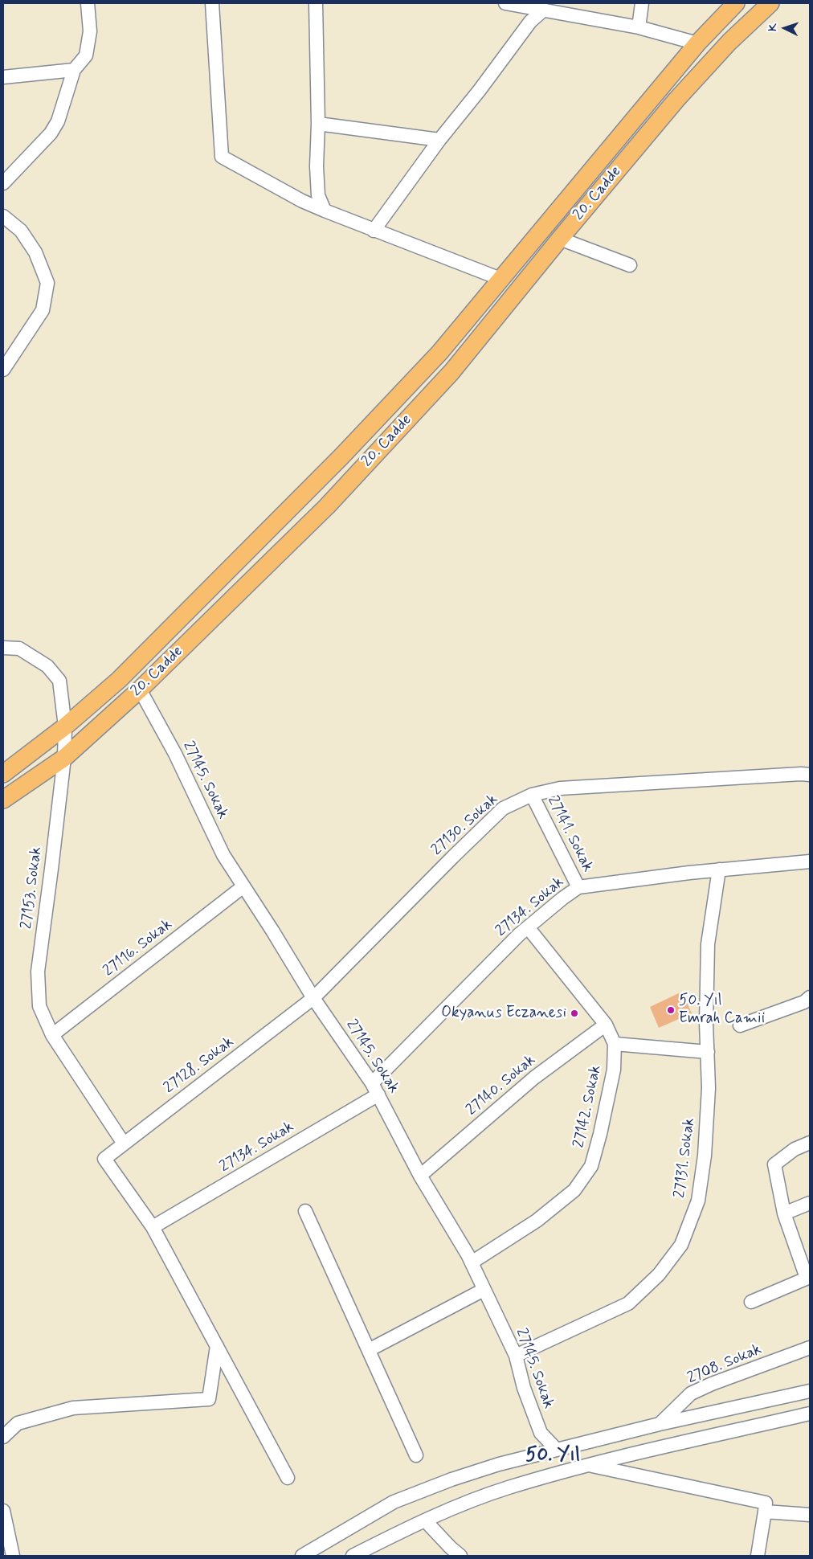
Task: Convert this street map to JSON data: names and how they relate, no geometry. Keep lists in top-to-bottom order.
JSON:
{
  "streets": {
    "main road": ["20. Cadde"],
    "street": [
      "27145. Sokak",
      "27130. Sokak",
      "27141. Sokak",
      "27153. Sokak",
      "27134. Sokak",
      "27116. Sokak",
      "27128. Sokak",
      "27140. Sokak",
      "27142. Sokak",
      "27131. Sokak",
      "2708. Sokak"
    ]
  },
  "crossings": [
    ["20. Cadde", "27145. Sokak"],
    ["20. Cadde", "27153. Sokak"],
    ["27145. Sokak", "27130. Sokak"],
    ["27145. Sokak", "27134. Sokak"],
    ["27145. Sokak", "27116. Sokak"],
    ["27145. Sokak", "27128. Sokak"],
    ["27145. Sokak", "27140. Sokak"],
    ["27145. Sokak", "27142. Sokak"],
    ["27145. Sokak", "27131. Sokak"],
    ["27130. Sokak", "27141. Sokak"],
    ["27130. Sokak", "27128. Sokak"],
    ["27141. Sokak", "27134. Sokak"],
    ["27153. Sokak", "27116. Sokak"],
    ["27153. Sokak", "27128. Sokak"],
    ["27134. Sokak", "27128. Sokak"],
    ["27134. Sokak", "27142. Sokak"],
    ["27134. Sokak", "27131. Sokak"],
    ["27140. Sokak", "27142. Sokak"]
  ],
  "districts": ["50. Yıl"],
  "places": ["50. Yıl Emrah Camii", "Okyanus Eczanesi"],
  "north": "left"
}
